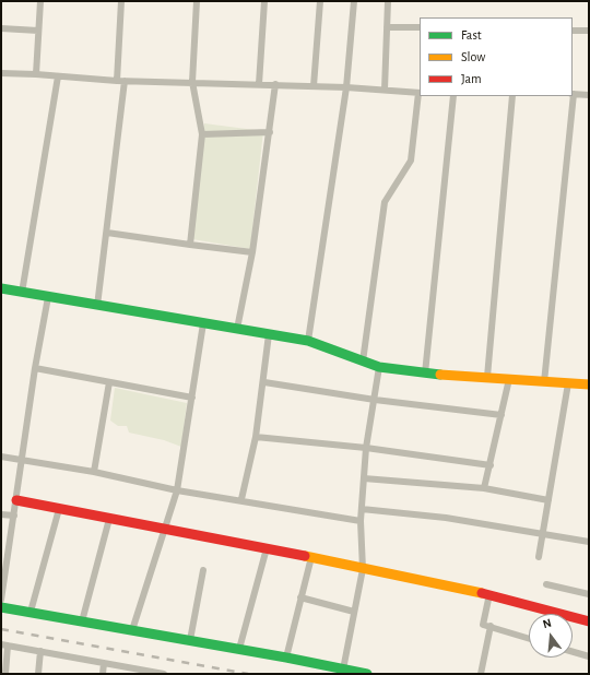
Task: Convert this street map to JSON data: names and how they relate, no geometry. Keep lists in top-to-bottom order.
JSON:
{
  "legend": ["Fast", "Slow", "Jam"],
  "north": "top"
}
